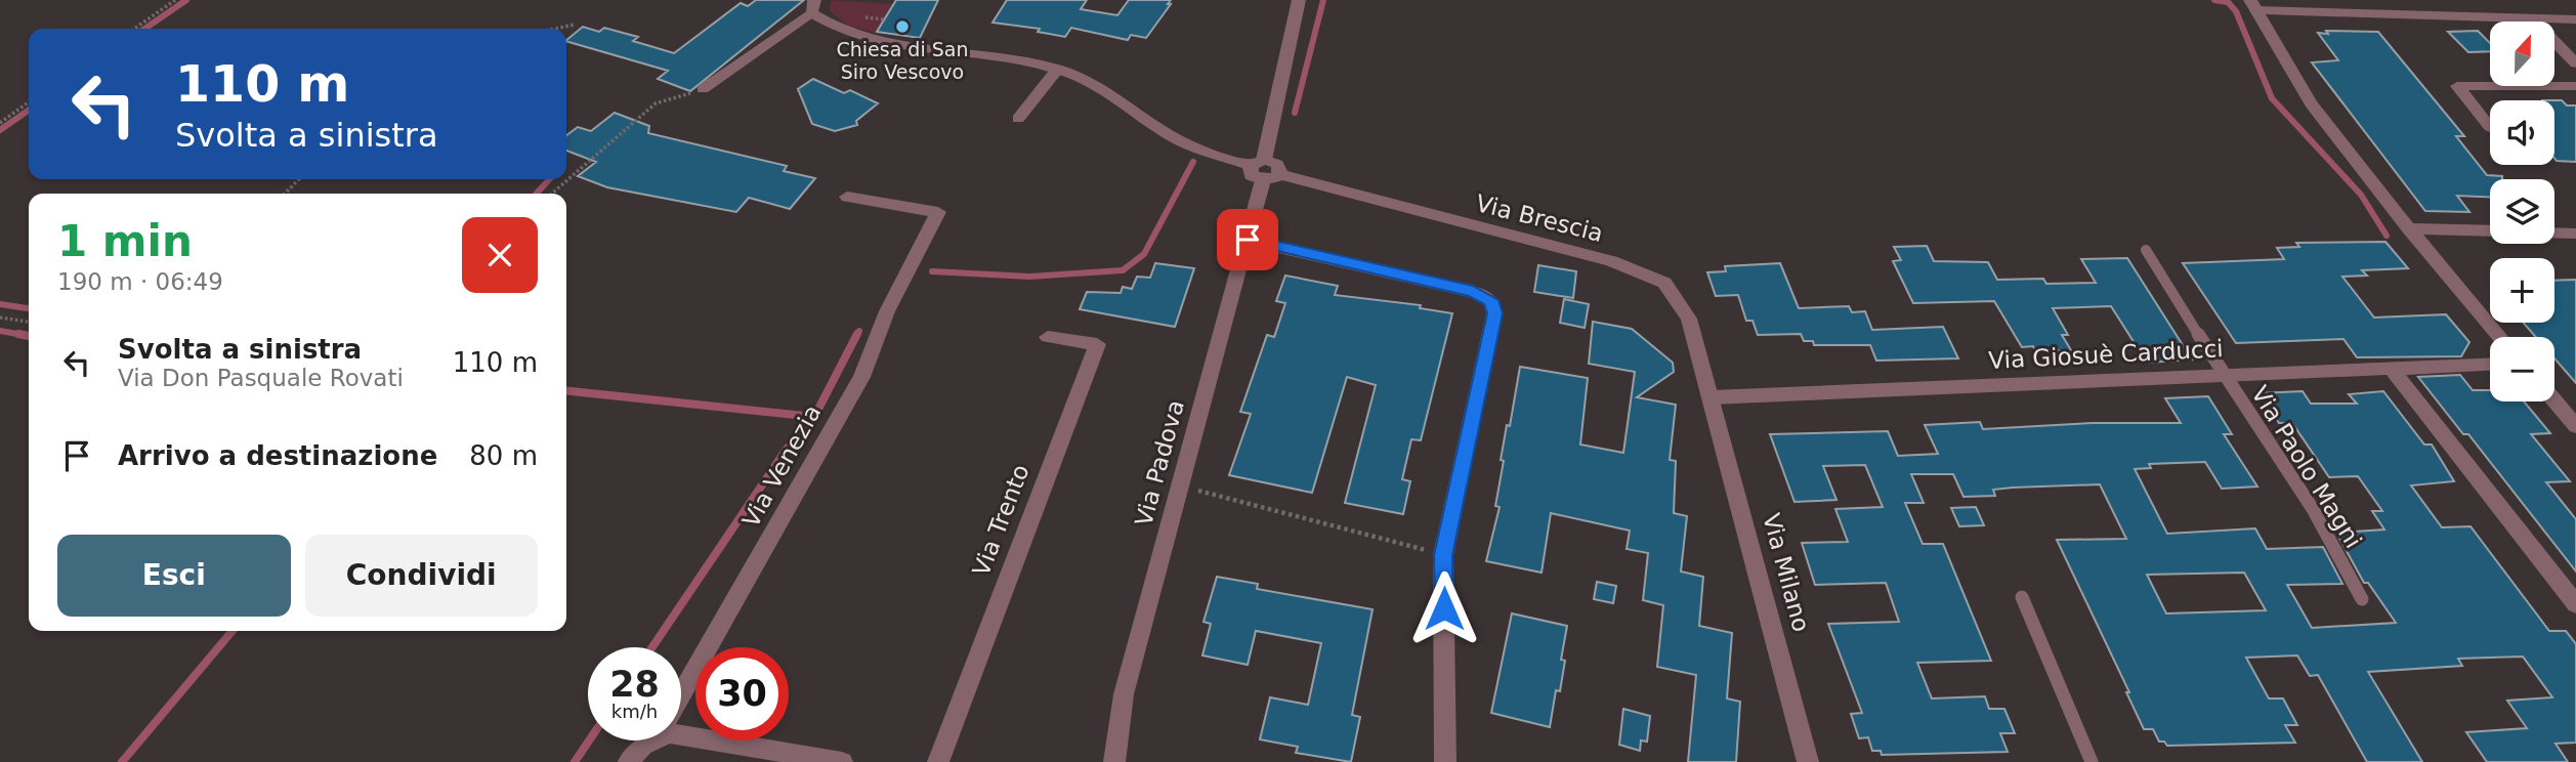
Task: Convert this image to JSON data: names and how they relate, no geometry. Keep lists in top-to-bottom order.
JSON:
{
  "streets": {
    "street": [
      "Via Brescia",
      "Via Giosuè Carducci",
      "Via Padova",
      "Via Venezia",
      "Via Trento",
      "Via Milano"
    ],
    "lane": ["Via Paolo Magni"]
  },
  "crossings": [
    ["Via Brescia", "Via Giosuè Carducci"],
    ["Via Brescia", "Via Padova"],
    ["Via Brescia", "Via Milano"],
    ["Via Giosuè Carducci", "Via Paolo Magni"],
    ["Via Giosuè Carducci", "Via Milano"]
  ],
  "places": ["Chiesa di San Siro Vescovo"],
  "north": "top",
  "page": {
    "map_buttons": ["+", "−"],
    "turn": ["110 m", "Svolta a sinistra"],
    "heading": ["1 min", "190 m · 06:49"],
    "list": [
      {
        "name": "Svolta a sinistra",
        "note": "Via Don Pasquale Rovati",
        "value": "110 m"
      },
      {
        "name": "Arrivo a destinazione",
        "value": "80 m"
      }
    ],
    "buttons": ["Esci", "Condividi"],
    "speed": "28 km/h",
    "limit": "30"
  }
}
